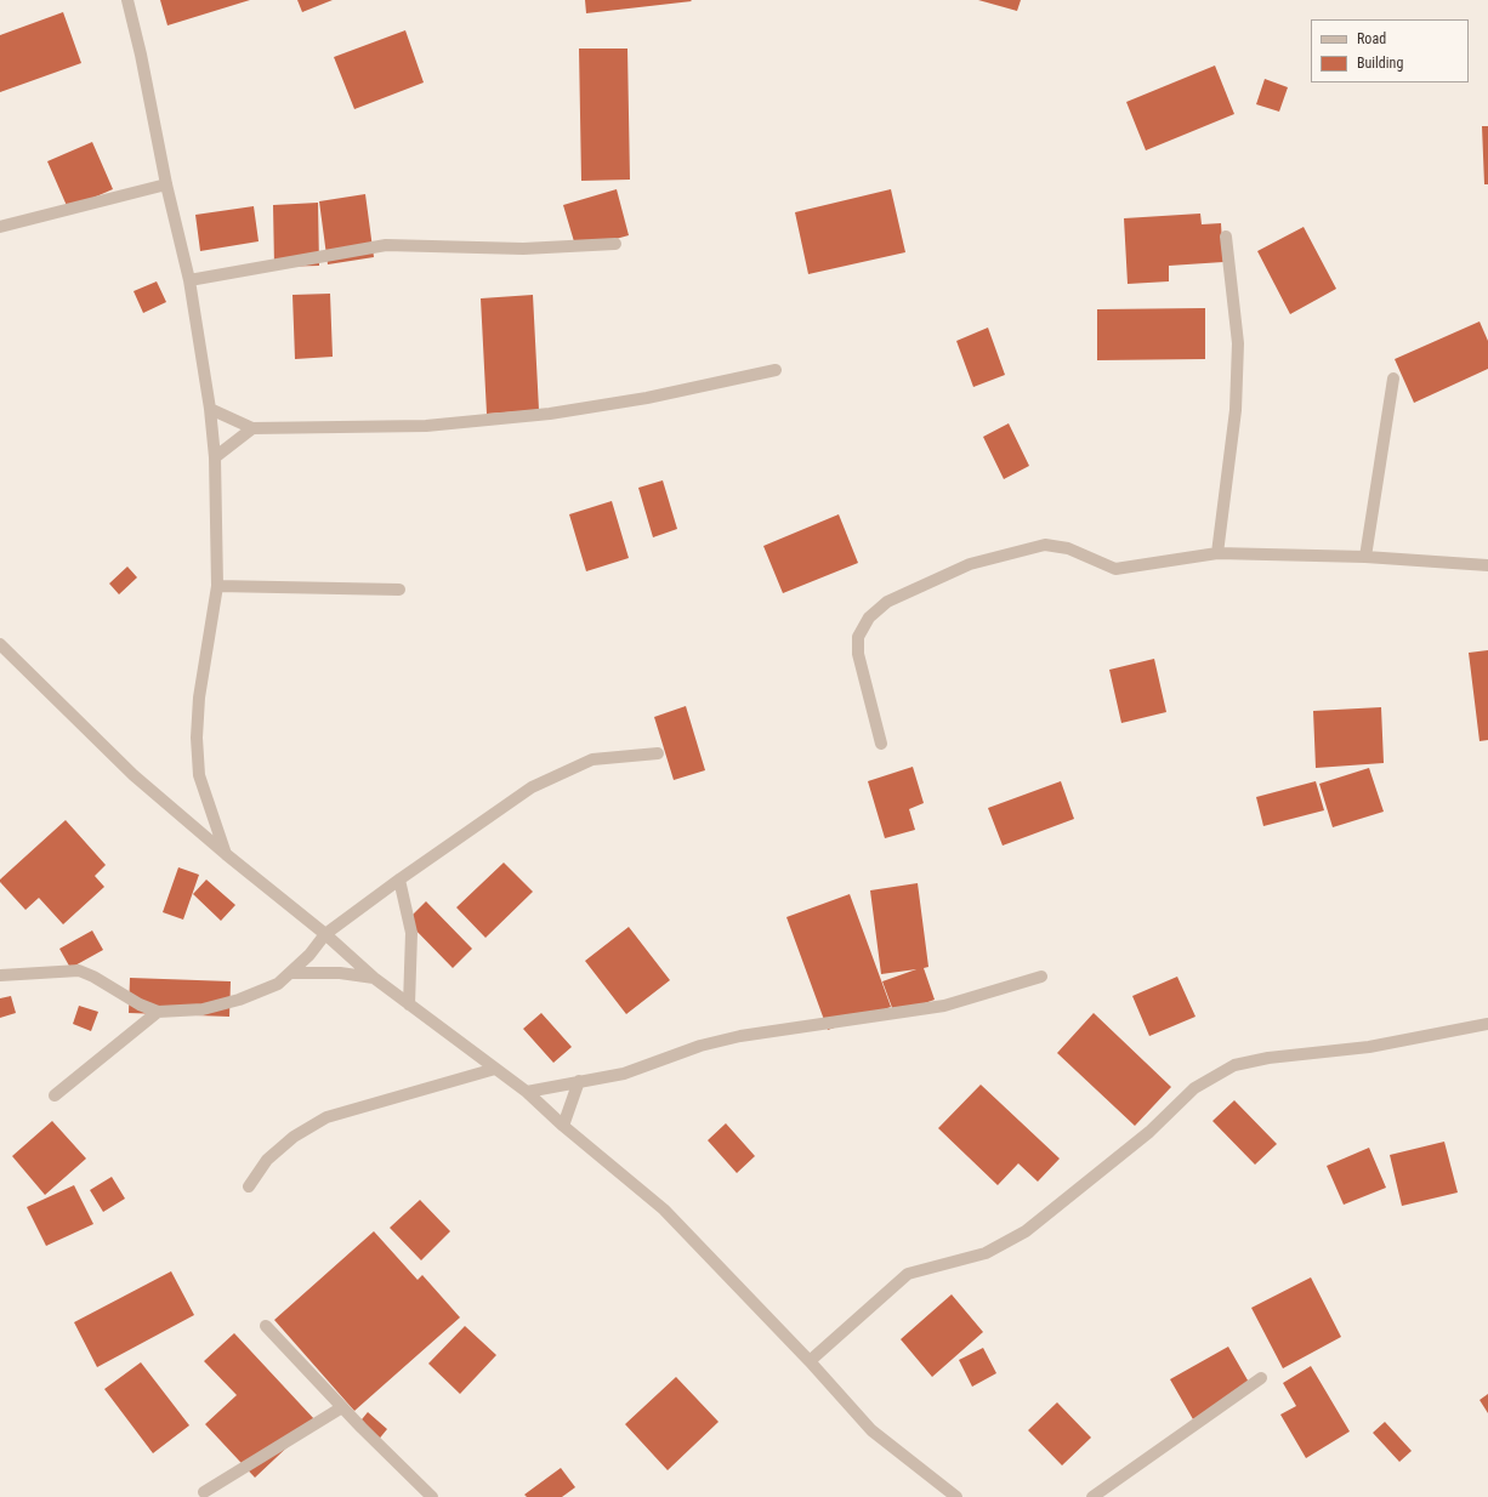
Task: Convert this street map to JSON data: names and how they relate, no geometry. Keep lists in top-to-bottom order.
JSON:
{
  "legend": ["Road", "Building"]
}
